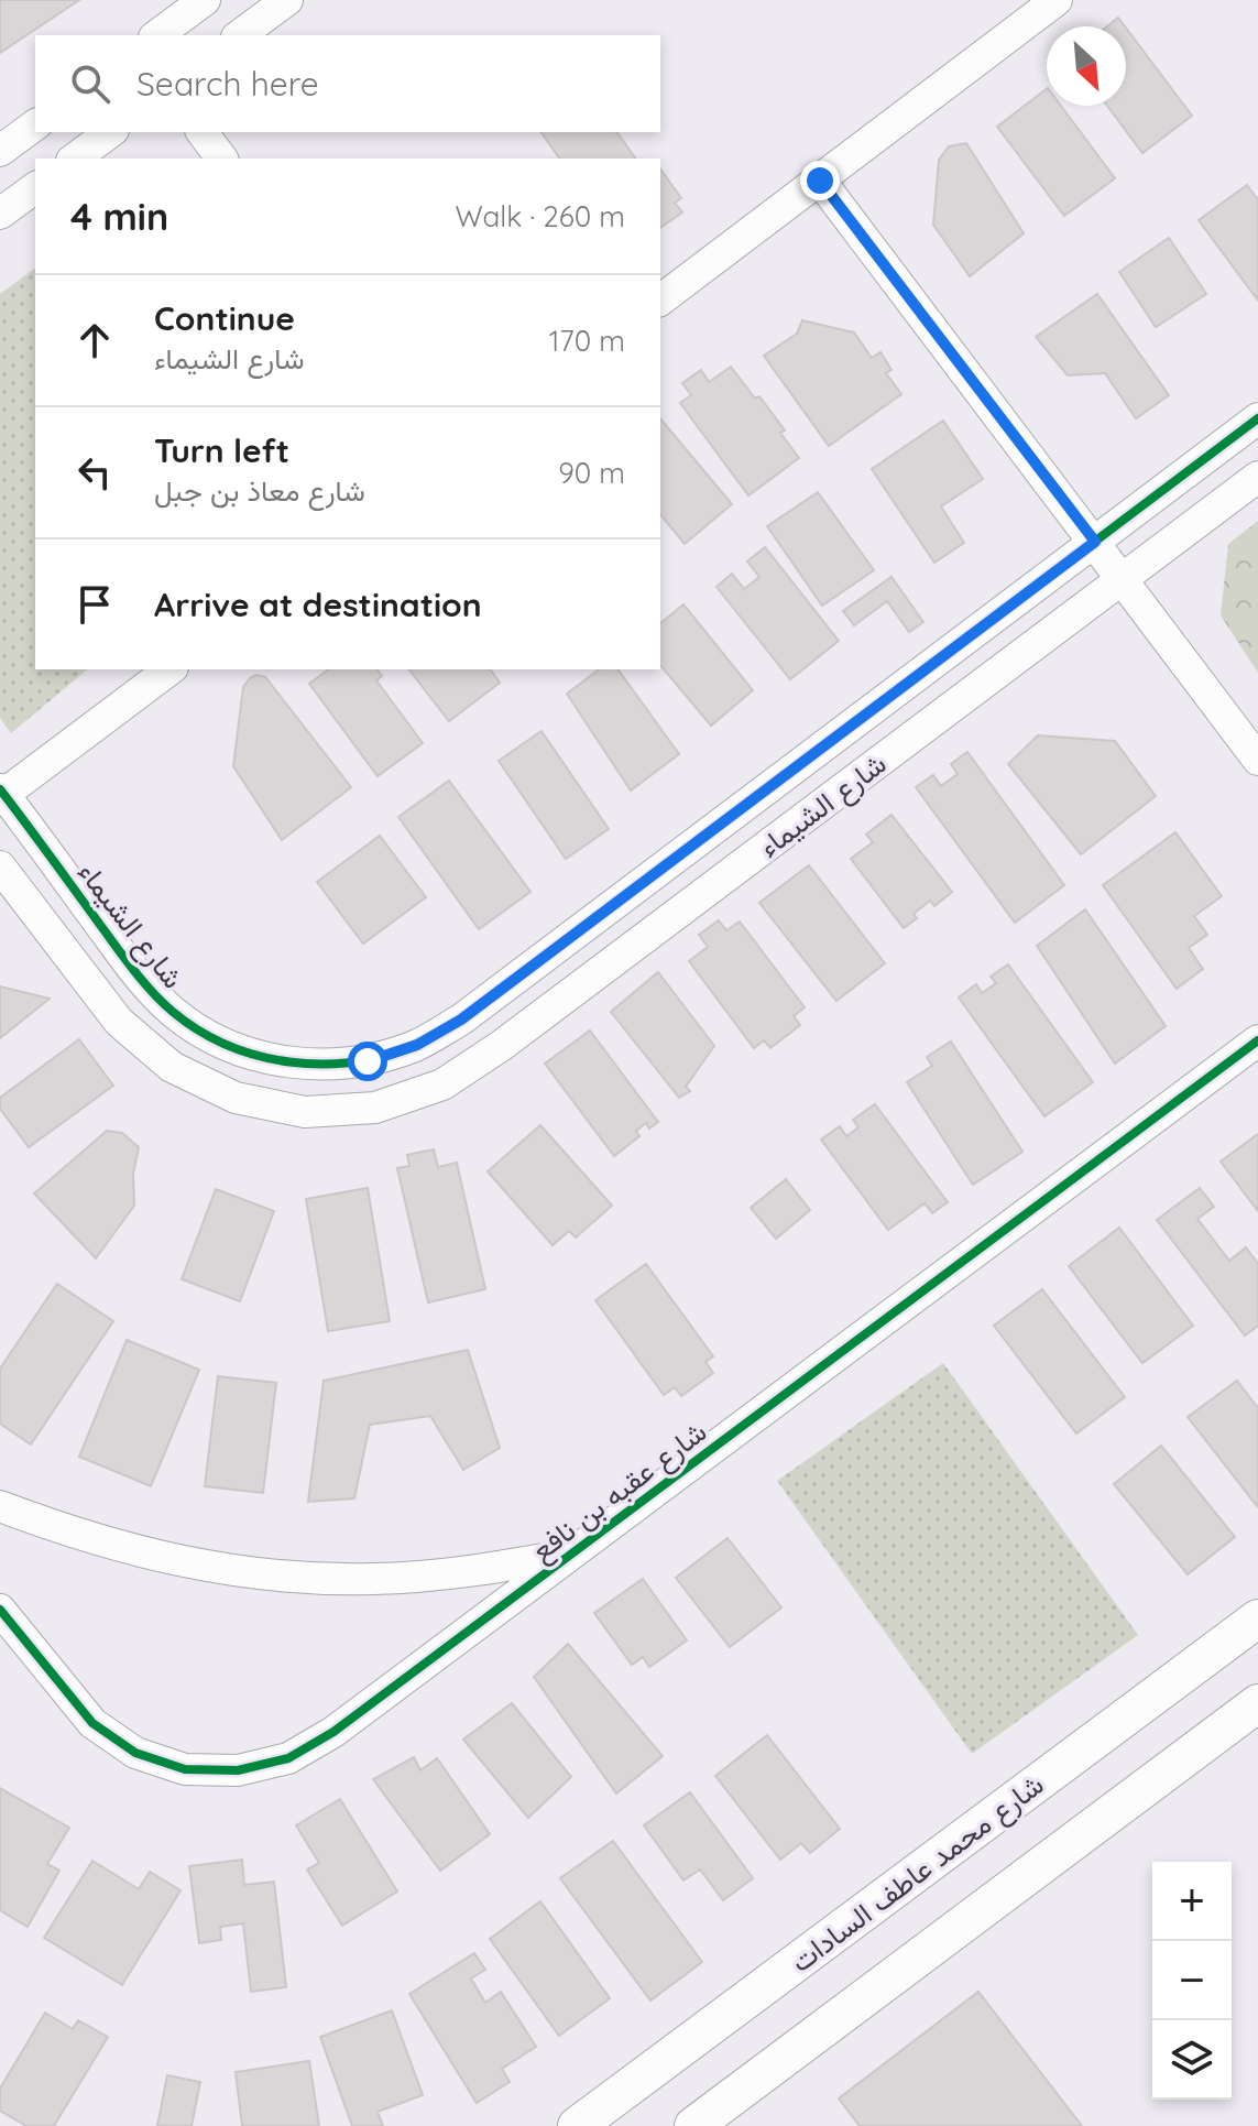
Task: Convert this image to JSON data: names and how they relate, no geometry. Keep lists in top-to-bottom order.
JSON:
{
  "streets": {
    "street": ["شارع الشيماء", "شارع عقبه بن نافع", "شارع محمد عاطف السادات"]
  },
  "north": "bottom right",
  "page": {
    "search": "Search here",
    "heading": ["4 min", "Walk · 260 m"],
    "list": [
      ["Continue", "شارع الشيماء", "170 m"],
      ["Turn left", "شارع معاذ بن جبل", "90 m"],
      "Arrive at destination"
    ],
    "map_buttons": ["+", "−"]
  }
}
